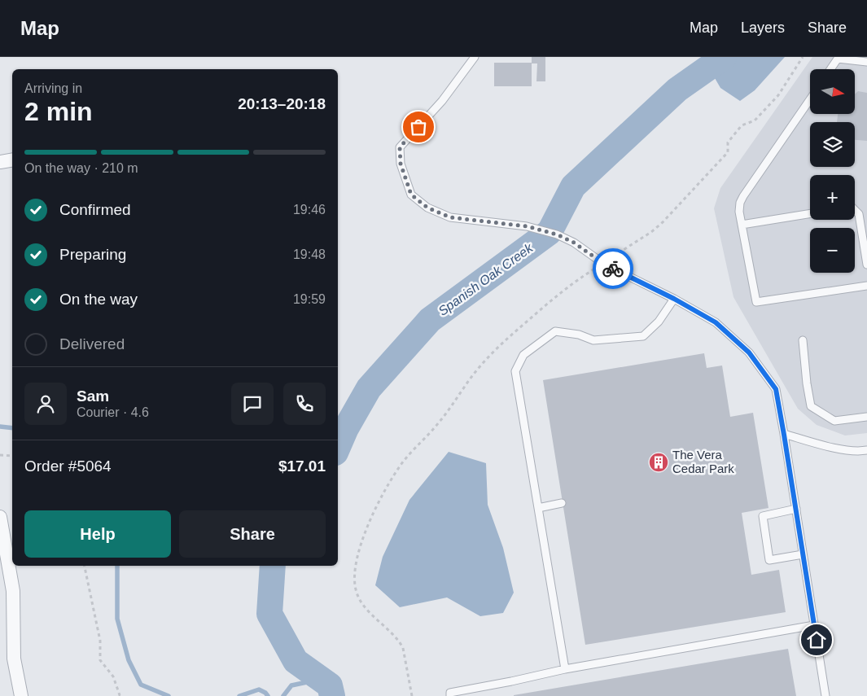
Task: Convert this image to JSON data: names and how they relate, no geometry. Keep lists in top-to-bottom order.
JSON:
{
  "water": ["Spanish Oak Creek"],
  "places": {
    "building": ["The Vera Cedar Park"]
  },
  "north": "right",
  "page": {
    "header": "Map",
    "nav": ["Map", "Layers", "Share"],
    "map_buttons": ["+", "−"],
    "heading": ["2 min", "Arriving in", "20:13–20:18"],
    "panel": [
      "Sam",
      "Courier · 4.6",
      "Order #5064",
      "$17.01"
    ],
    "bar": "On the way · 210 m",
    "list": [
      ["Confirmed", "19:46"],
      ["Preparing", "19:48"],
      ["On the way", "19:59"],
      "Delivered"
    ],
    "buttons": ["Help", "Share"]
  }
}
